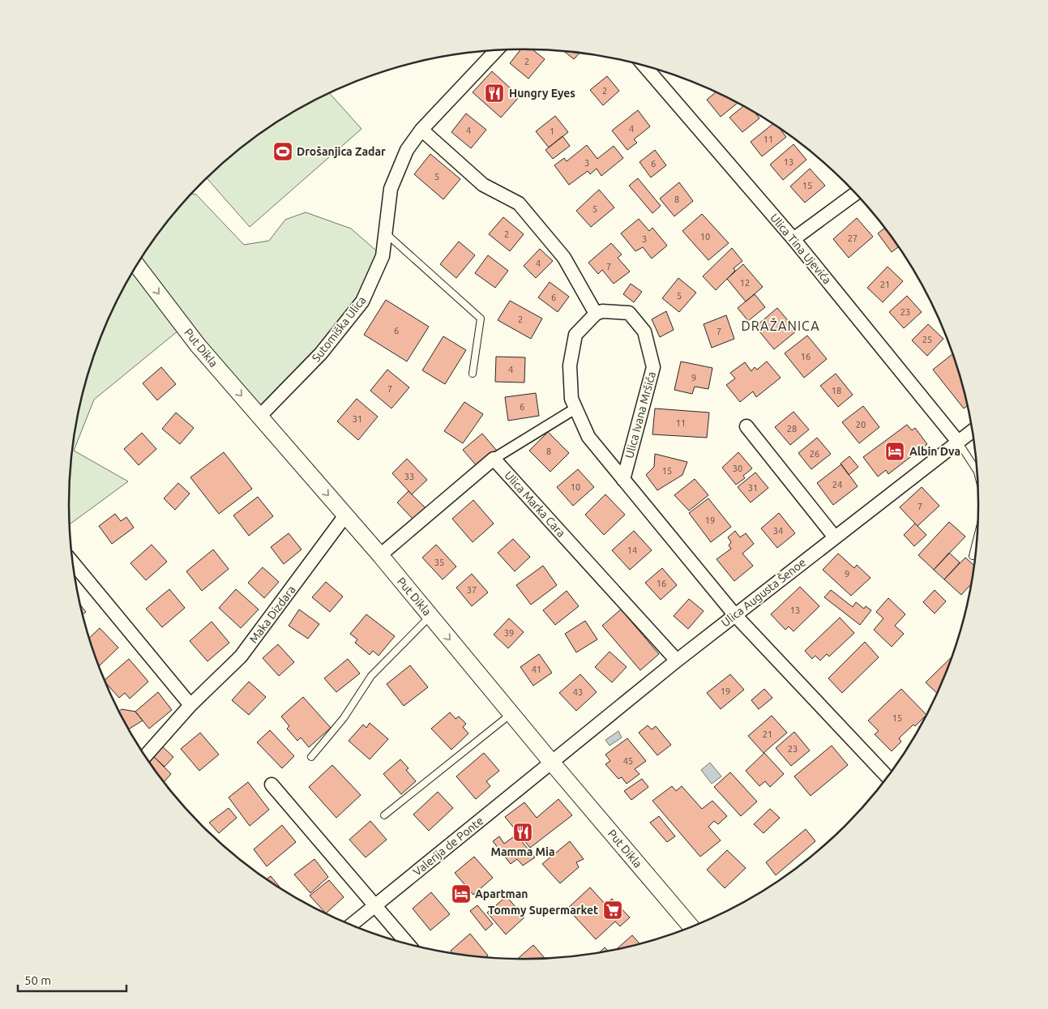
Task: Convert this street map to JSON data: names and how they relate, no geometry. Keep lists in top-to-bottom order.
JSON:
{
  "streets": {
    "street": [
      "Ulica Tina Ujevića",
      "Sutomiška Ulica",
      "Put Dikla",
      "Ulica Ivana Mršića",
      "Ulica Marka Cara",
      "Ulica Augusta Šenoe",
      "Maka Dizdara",
      "Valerija de Ponte"
    ]
  },
  "crossings": [
    ["Ulica Tina Ujevića", "Ulica Augusta Šenoe"],
    ["Sutomiška Ulica", "Put Dikla"],
    ["Put Dikla", "Ulica Augusta Šenoe"],
    ["Put Dikla", "Maka Dizdara"],
    ["Put Dikla", "Valerija de Ponte"],
    ["Ulica Ivana Mršića", "Ulica Augusta Šenoe"],
    ["Ulica Marka Cara", "Ulica Augusta Šenoe"],
    ["Ulica Augusta Šenoe", "Valerija de Ponte"]
  ],
  "one_way": ["Put Dikla"],
  "districts": ["DRAŽANICA"],
  "places": {
    "restaurant": ["Hungry Eyes", "Mamma Mia"],
    "sports": ["Drošanjica Zadar"],
    "hotel": ["Albin Dva", "Apartman"],
    "supermarket": ["Tommy Supermarket"]
  },
  "house_numbers": [
    "2",
    "2",
    "4",
    "4",
    "1",
    "11",
    "13",
    "3",
    "6",
    "5",
    "15",
    "8",
    "5",
    "2",
    "10",
    "27",
    "3",
    "4",
    "7",
    "12",
    "21",
    "5",
    "6",
    "23",
    "2",
    "6",
    "7",
    "25",
    "16",
    "4",
    "9",
    "7",
    "18",
    "6",
    "31",
    "11",
    "20",
    "28",
    "8",
    "26",
    "30",
    "15",
    "33",
    "24",
    "10",
    "31",
    "7",
    "19",
    "34",
    "14",
    "35",
    "9",
    "16",
    "37",
    "13",
    "39",
    "41",
    "19",
    "43",
    "15",
    "21",
    "23",
    "45"
  ],
  "scale_bar": "50 m"
}
